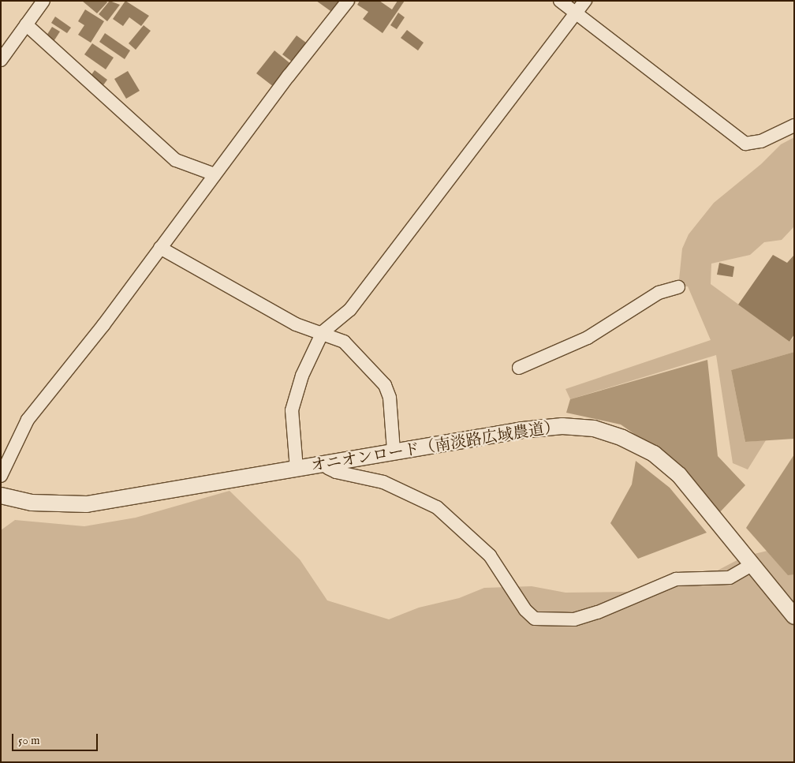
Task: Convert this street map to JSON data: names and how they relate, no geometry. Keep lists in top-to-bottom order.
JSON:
{
  "streets": {
    "street": ["オニオンロード（南淡路広域農道）"]
  },
  "scale_bar": "50 m"
}
